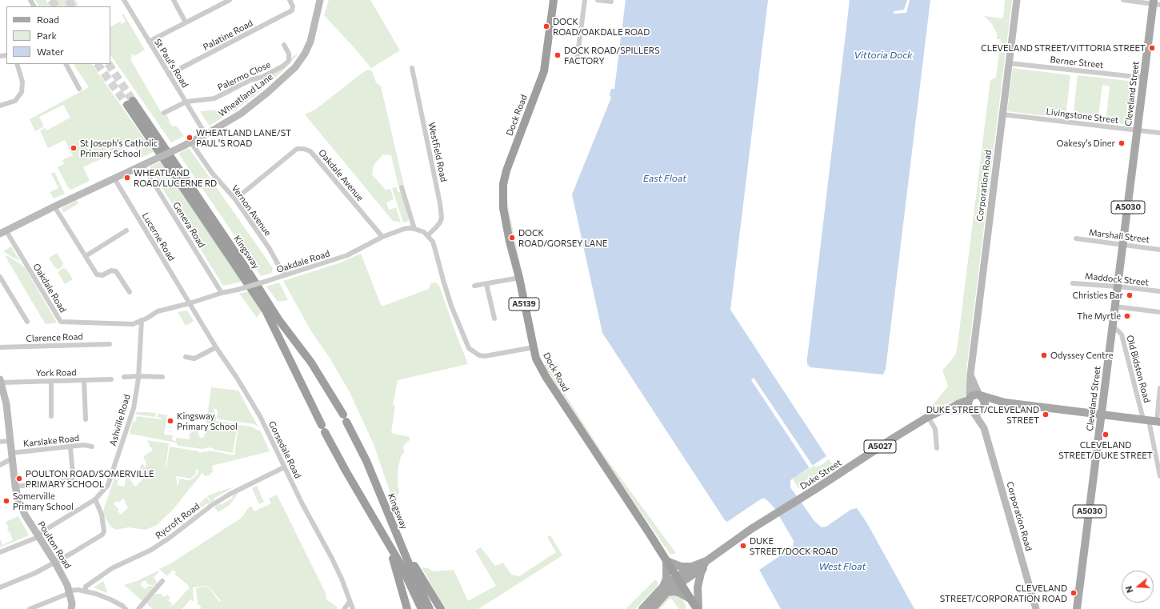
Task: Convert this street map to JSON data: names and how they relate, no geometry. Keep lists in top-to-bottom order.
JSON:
{
  "streets": {
    "highway": ["Dock Road", "Kingsway", "A5139"],
    "main road": [
      "Cleveland Street",
      "Wheatland Lane",
      "Corporation Road",
      "A5030",
      "A5027",
      "Duke Street",
      "Poulton Road"
    ],
    "street": [
      "Palatine Road",
      "Berner Street",
      "St Paul's Road",
      "Palermo Close",
      "Livingstone Street",
      "Westfield Road",
      "Oakdale Avenue",
      "Vernon Avenue",
      "Geneva Road",
      "Marshall Street",
      "Lucerne Road",
      "Oakdale Road",
      "Maddock Street",
      "Clarence Road",
      "Old Bidston Road",
      "York Road",
      "Ashville Road",
      "Karslake Road",
      "Gorsedale Road",
      "Rycroft Road"
    ]
  },
  "crossings": [
    ["Palatine Road", "St Paul's Road"],
    ["Berner Street", "Cleveland Street"],
    ["Berner Street", "Corporation Road"],
    ["St Paul's Road", "Palermo Close"],
    ["St Paul's Road", "Wheatland Lane"],
    ["Cleveland Street", "Livingstone Street"],
    ["Cleveland Street", "Marshall Street"],
    ["Cleveland Street", "Maddock Street"],
    ["Cleveland Street", "Old Bidston Road"],
    ["Wheatland Lane", "Vernon Avenue"],
    ["Wheatland Lane", "Geneva Road"],
    ["Wheatland Lane", "Lucerne Road"],
    ["Wheatland Lane", "Oakdale Road"],
    ["Dock Road", "A5027"],
    ["Dock Road", "Duke Street"],
    ["Livingstone Street", "Corporation Road"],
    ["Oakdale Avenue", "Vernon Avenue"],
    ["Oakdale Avenue", "Oakdale Road"],
    ["Corporation Road", "Duke Street"],
    ["Vernon Avenue", "Oakdale Road"],
    ["Geneva Road", "Oakdale Road"],
    ["Lucerne Road", "Oakdale Road"],
    ["Lucerne Road", "Gorsedale Road"],
    ["Oakdale Road", "Ashville Road"],
    ["Oakdale Road", "Gorsedale Road"],
    ["York Road", "Poulton Road"],
    ["Ashville Road", "Poulton Road"],
    ["Karslake Road", "Poulton Road"],
    ["A5027", "Duke Street"],
    ["Gorsedale Road", "Rycroft Road"]
  ],
  "water": ["Vittoria Dock", "East Float", "West Float"],
  "places": [
    "DOCK ROAD/OAKDALE ROAD",
    "CLEVELAND STREET/VITTORIA STREET",
    "DOCK ROAD/SPILLERS FACTORY",
    "WHEATLAND LANE/ST PAUL'S ROAD",
    "Oakesy's Diner",
    "St Joseph's Catholic Primary School",
    "WHEATLAND ROAD/LUCERNE RD",
    "DOCK ROAD/GORSEY LANE",
    "Christies Bar",
    "The Myrtle",
    "Odyssey Centre",
    "DUKE STREET/CLEVELAND STREET",
    "Kingsway Primary School",
    "CLEVELAND STREET/DUKE STREET",
    "POULTON ROAD/SOMERVILLE PRIMARY SCHOOL",
    "Somerville Primary School",
    "DUKE STREET/DOCK ROAD",
    "CLEVELAND STREET/CORPORATION ROAD"
  ],
  "legend": ["Road", "Park", "Water"],
  "north": "left"
}
